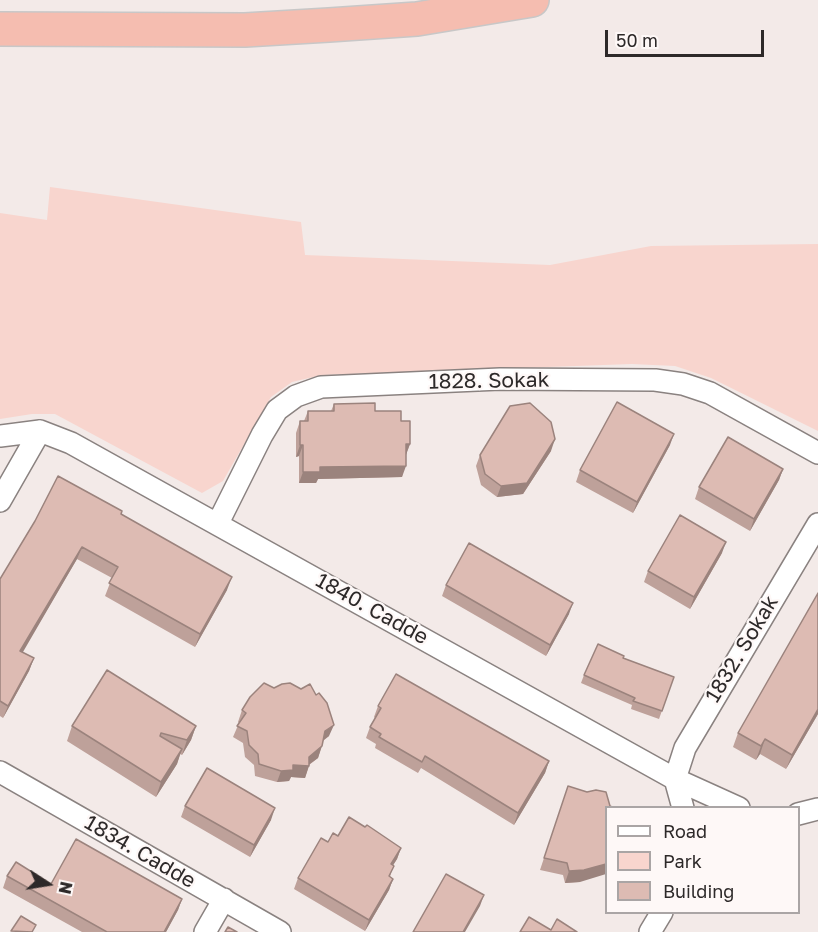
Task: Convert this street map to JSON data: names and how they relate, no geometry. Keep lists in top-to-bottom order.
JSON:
{
  "streets": {
    "street": [
      "1828. Sokak",
      "1840. Cadde",
      "1832. Sokak",
      "1834. Cadde"
    ]
  },
  "crossings": [
    ["1828. Sokak", "1840. Cadde"],
    ["1840. Cadde", "1832. Sokak"]
  ],
  "legend": ["Road", "Park", "Building"],
  "scale_bar": "50 m",
  "north": "right"
}
